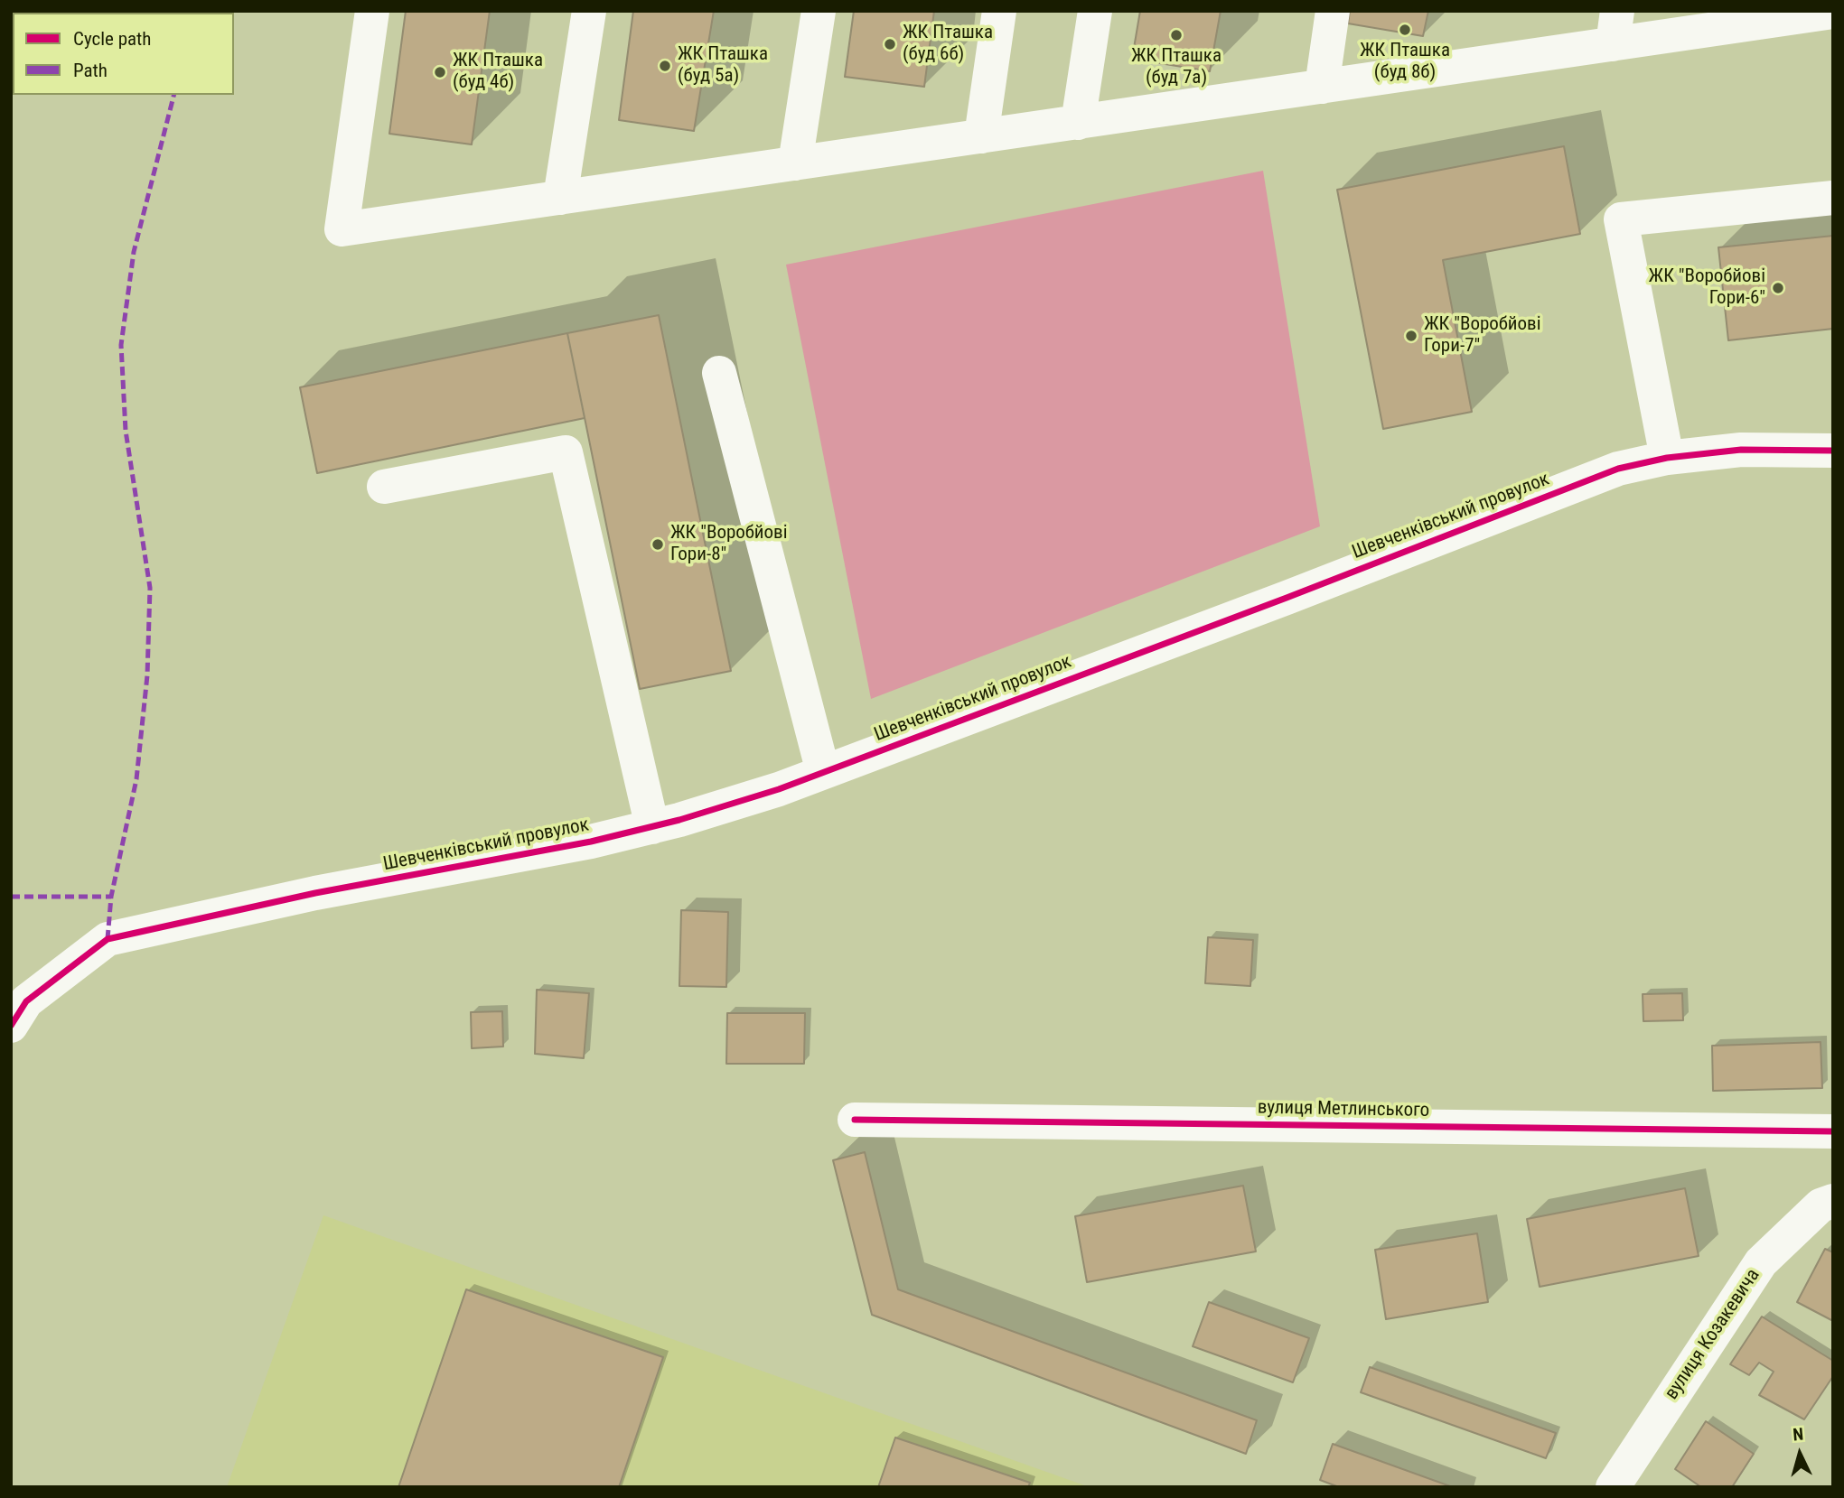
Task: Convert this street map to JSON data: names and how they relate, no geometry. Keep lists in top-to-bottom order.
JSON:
{
  "streets": {
    "street": ["Шевченківський провулок", "вулиця Метлинського", "вулиця Козакевича"]
  },
  "places": [
    "ЖК Пташка (буд 8б)",
    "ЖК Пташка (буд 7а)",
    "ЖК Пташка (буд 6б)",
    "ЖК Пташка (буд 5а)",
    "ЖК Пташка (буд 4б)",
    "ЖК \"Воробйові Гори-6\"",
    "ЖК \"Воробйові Гори-7\"",
    "ЖК \"Воробйові Гори-8\""
  ],
  "legend": ["Cycle path", "Path"],
  "north": "top"
}
